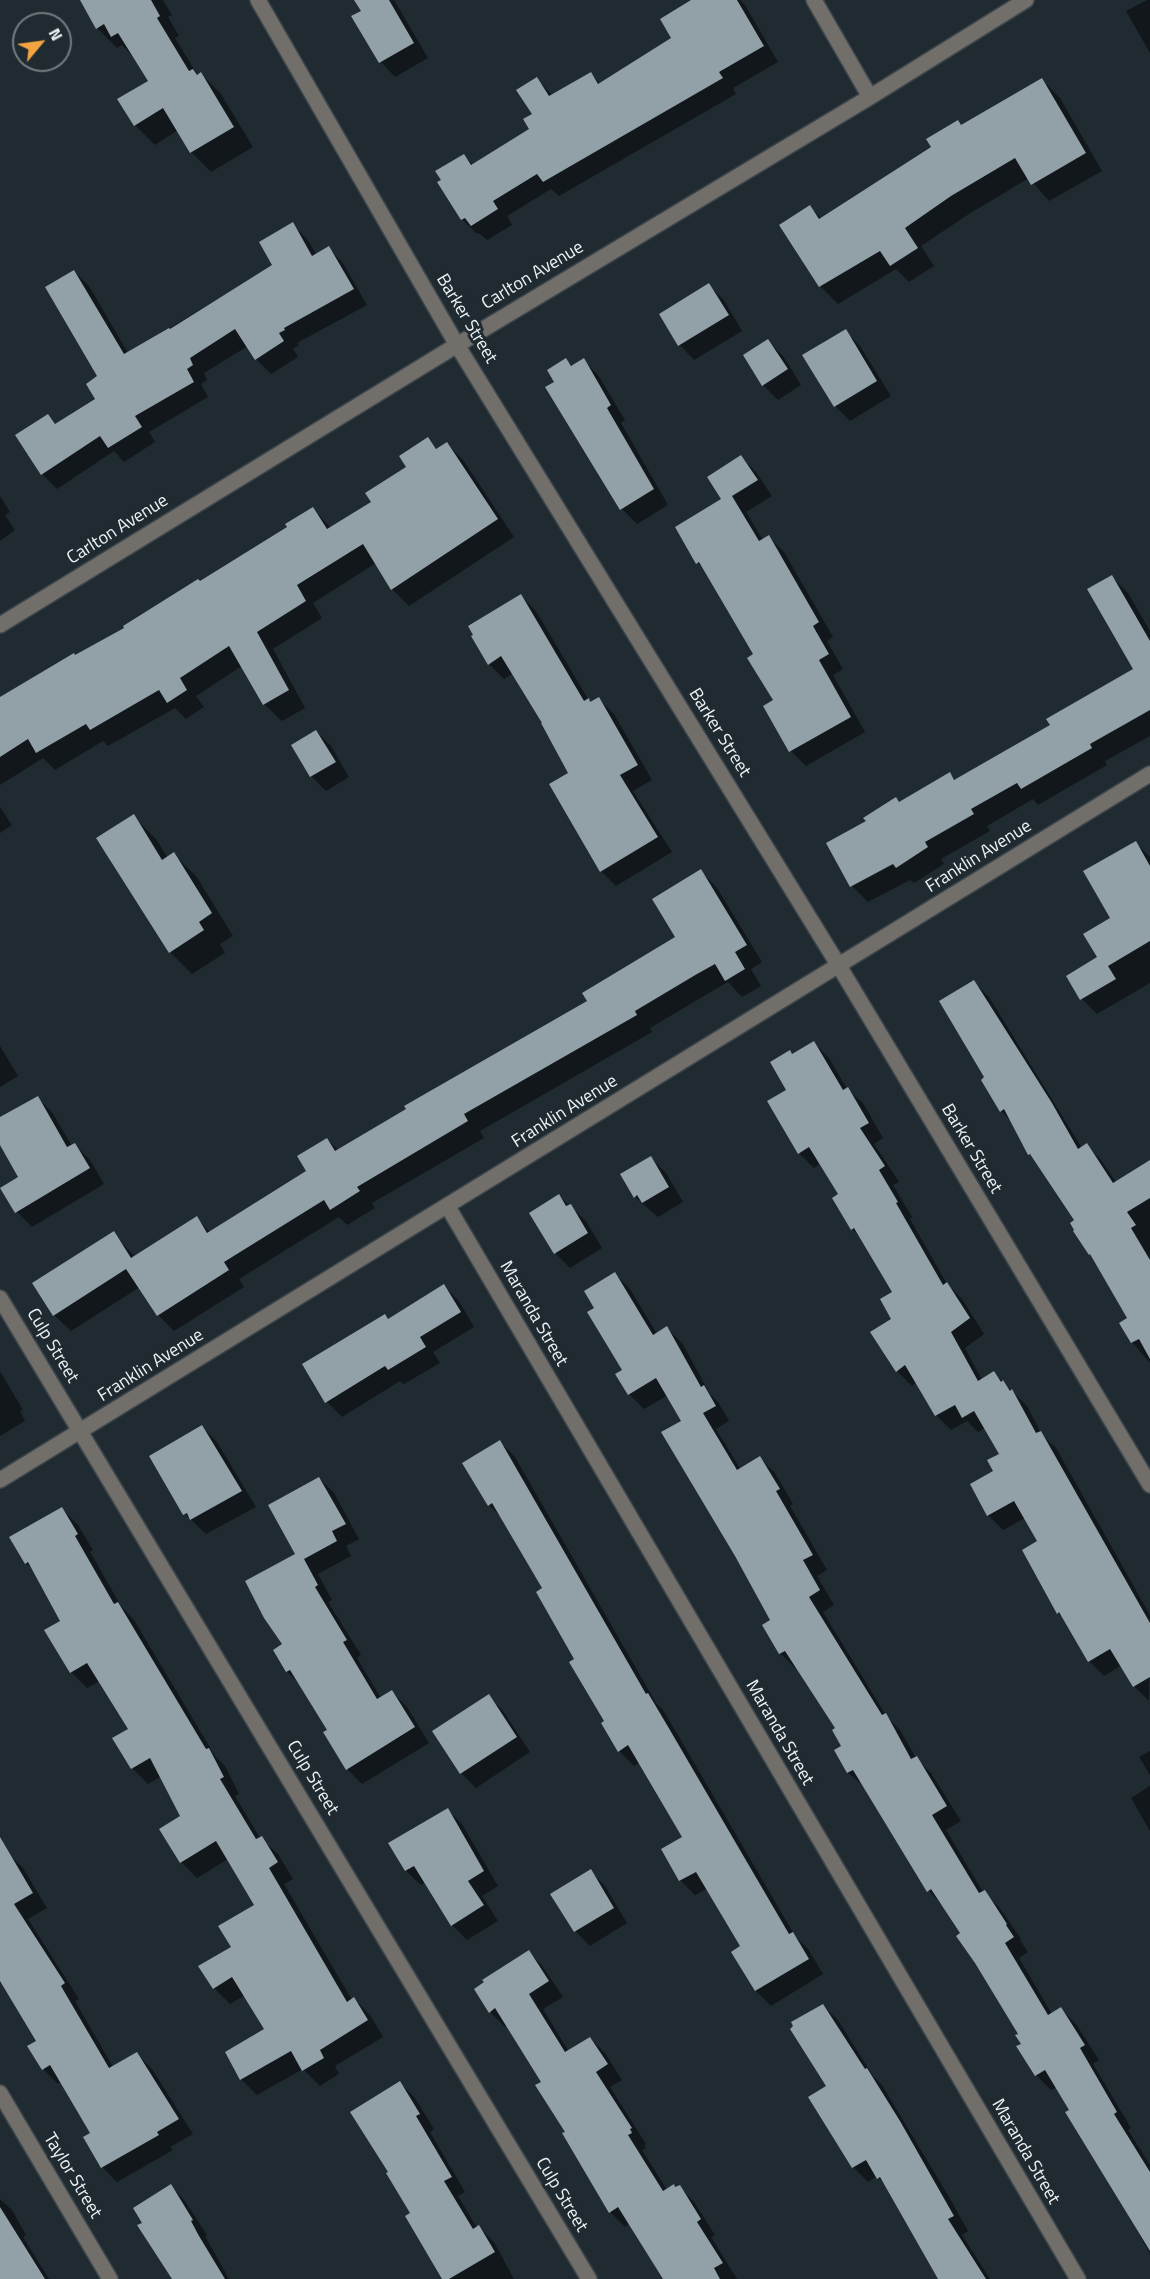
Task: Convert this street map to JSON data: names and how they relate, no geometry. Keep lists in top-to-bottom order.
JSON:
{
  "streets": {
    "street": [
      "Carlton Avenue",
      "Barker Street",
      "Franklin Avenue",
      "Maranda Street",
      "Culp Street",
      "Taylor Street"
    ]
  },
  "crossings": [
    ["Carlton Avenue", "Barker Street"],
    ["Barker Street", "Franklin Avenue"],
    ["Franklin Avenue", "Maranda Street"],
    ["Franklin Avenue", "Culp Street"]
  ],
  "north": "top right"
}
